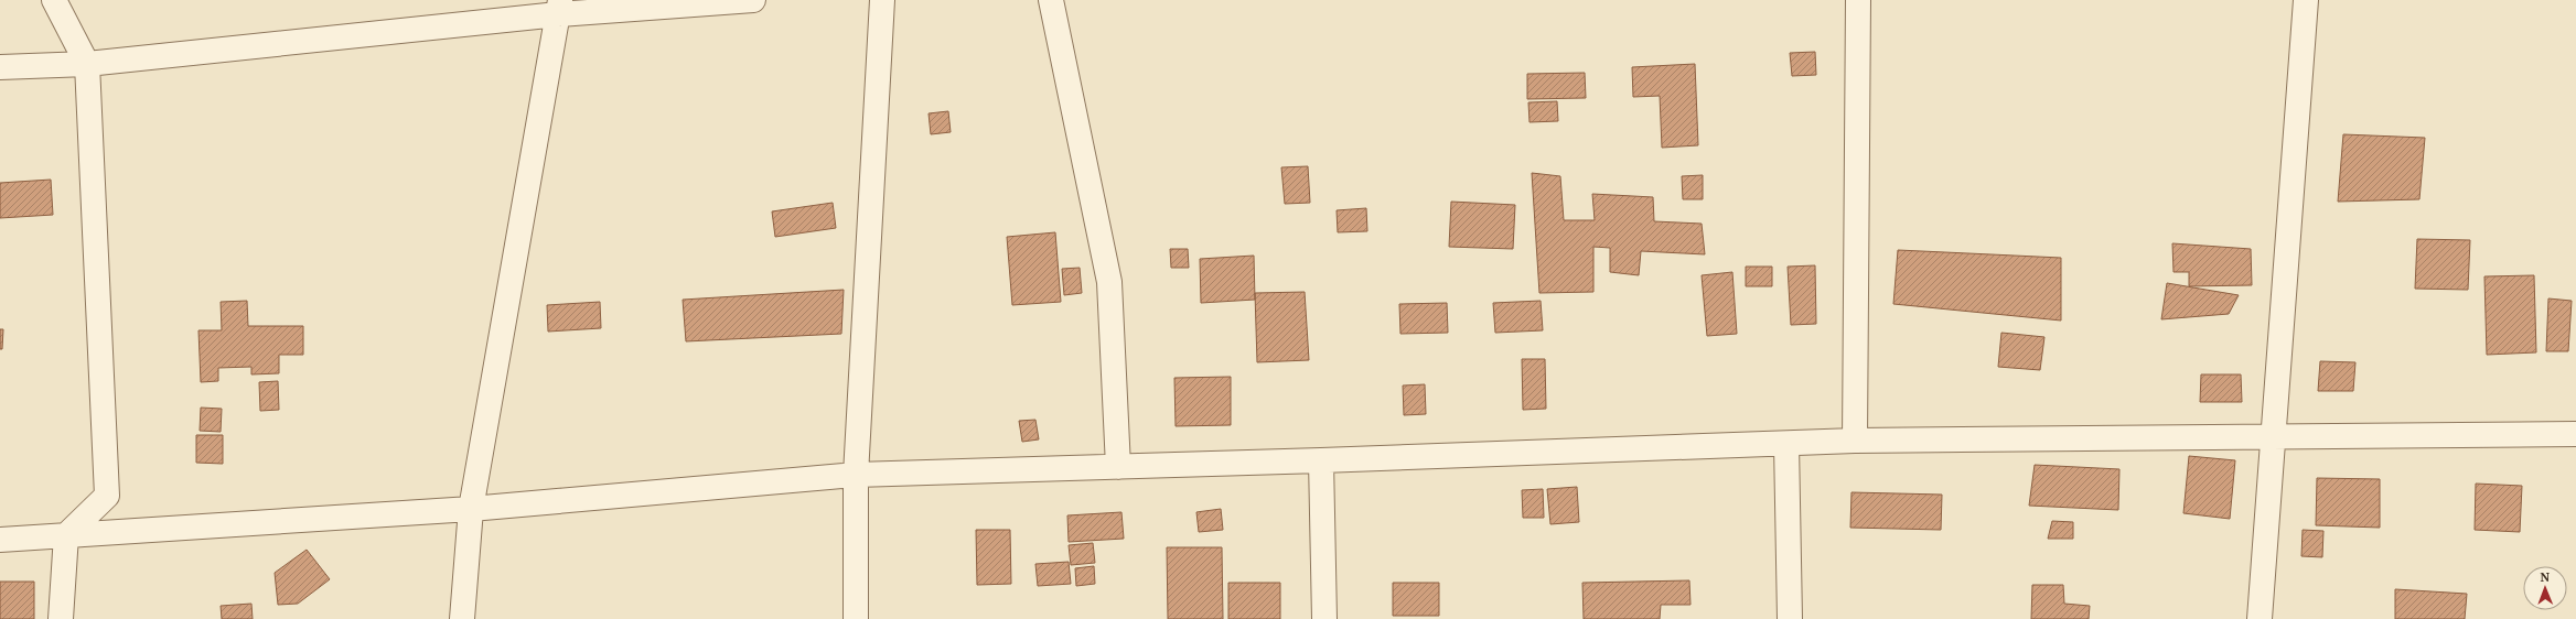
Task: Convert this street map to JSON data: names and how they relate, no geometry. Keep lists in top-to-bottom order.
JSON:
{
  "north": "top"
}
